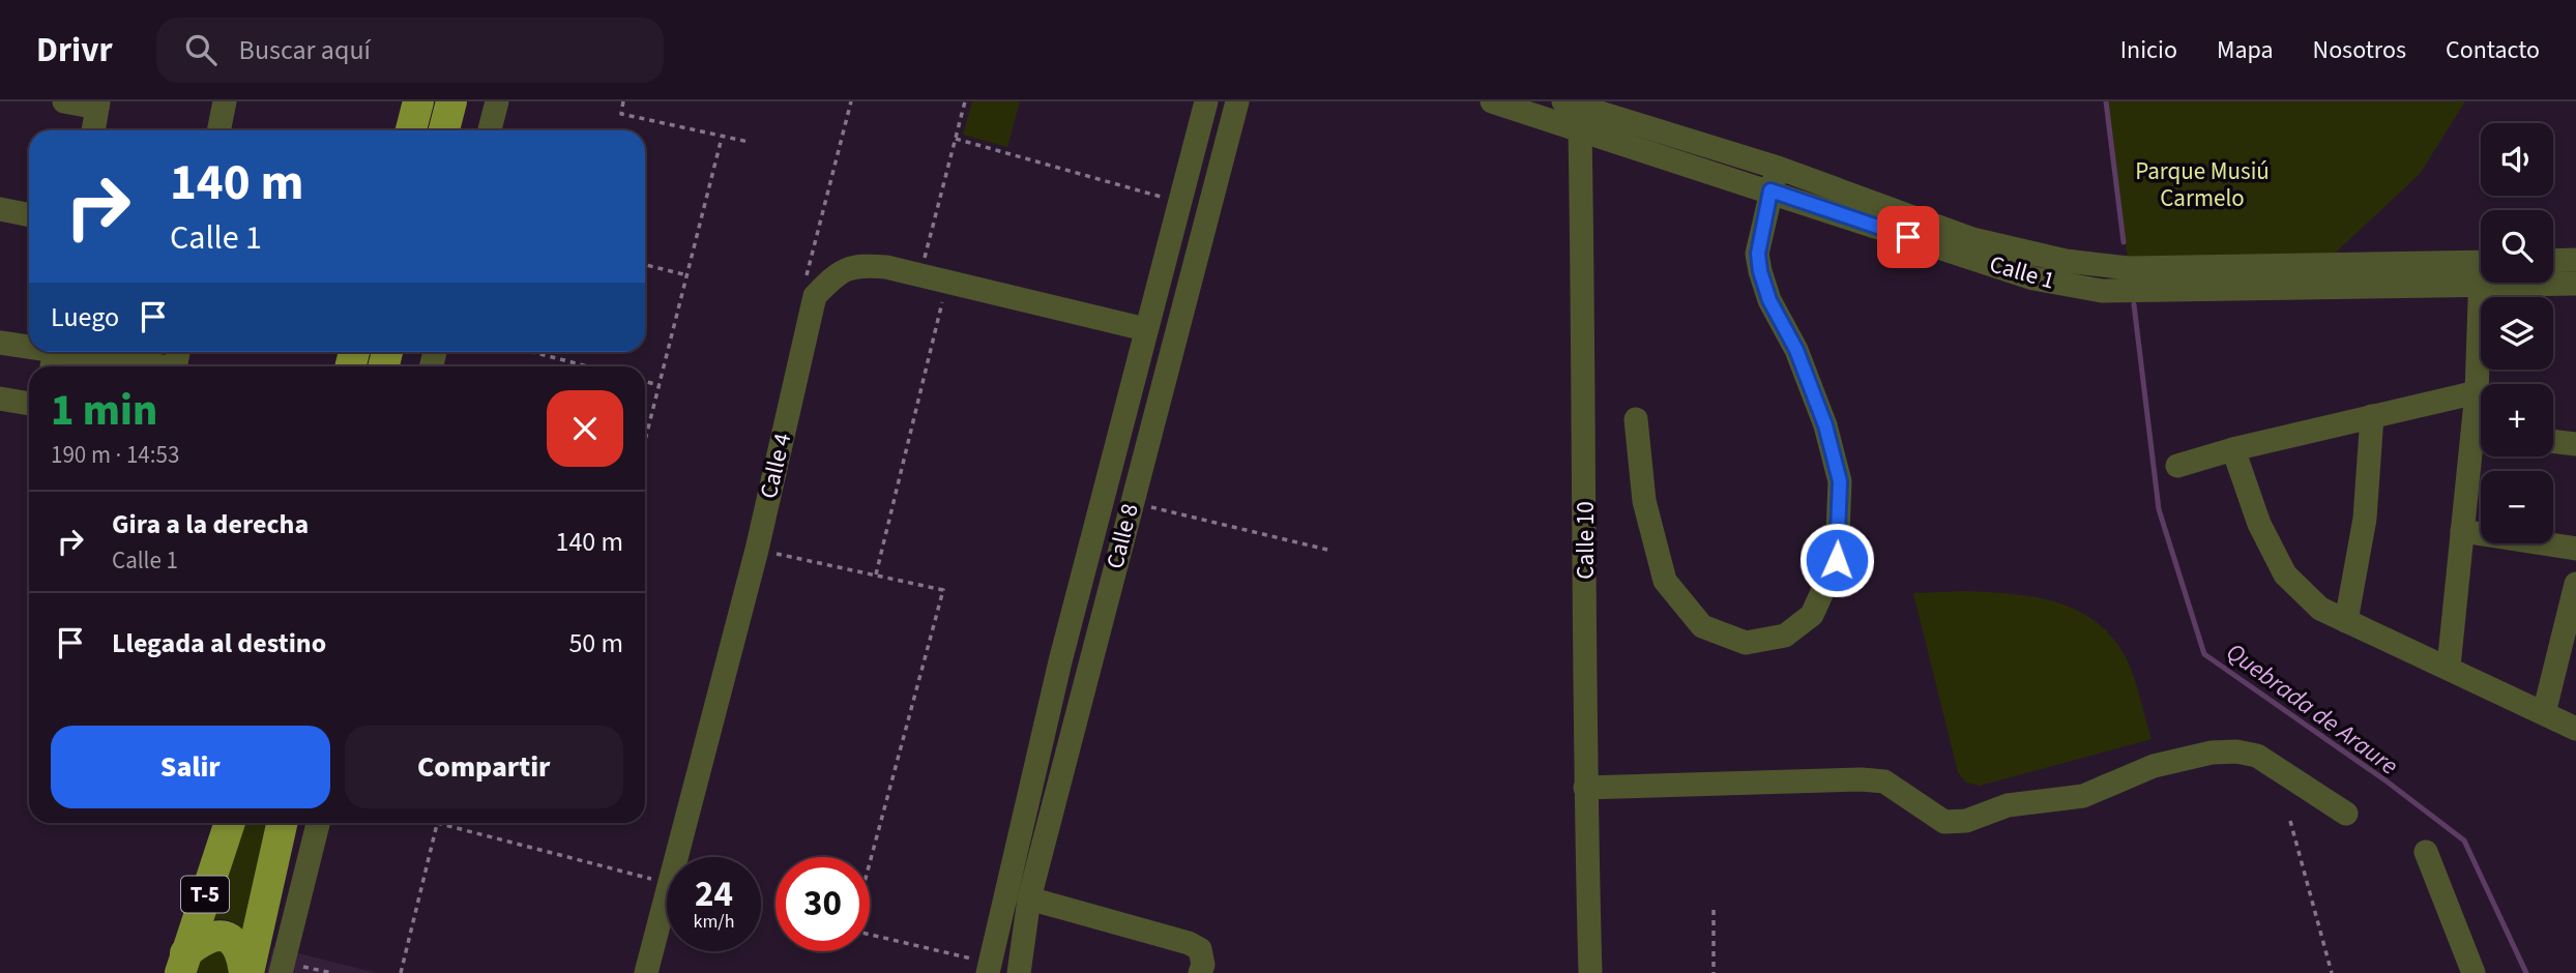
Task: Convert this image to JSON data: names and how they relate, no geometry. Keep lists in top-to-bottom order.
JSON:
{
  "streets": {
    "main road": ["T-5"],
    "street": [
      "Calle 1",
      "Calle 4",
      "Calle 8",
      "Calle 10"
    ]
  },
  "crossings": [
    ["Calle 1", "Calle 10"],
    ["Calle 4", "Calle 8"]
  ],
  "water": ["Quebrada de Araure"],
  "parks": ["Parque Musiú Carmelo"],
  "page": {
    "header": "Drivr",
    "search": "Buscar aquí",
    "nav": [
      "Inicio",
      "Mapa",
      "Nosotros",
      "Contacto"
    ],
    "map_buttons": ["+", "−"],
    "turn": ["140 m", "Calle 1"],
    "then": "Luego",
    "heading": ["1 min", "190 m · 14:53"],
    "list": [
      {
        "name": "Gira a la derecha",
        "note": "Calle 1",
        "value": "140 m"
      },
      {
        "name": "Llegada al destino",
        "value": "50 m"
      }
    ],
    "buttons": ["Salir", "Compartir"],
    "speed": "24 km/h",
    "limit": "30"
  }
}
